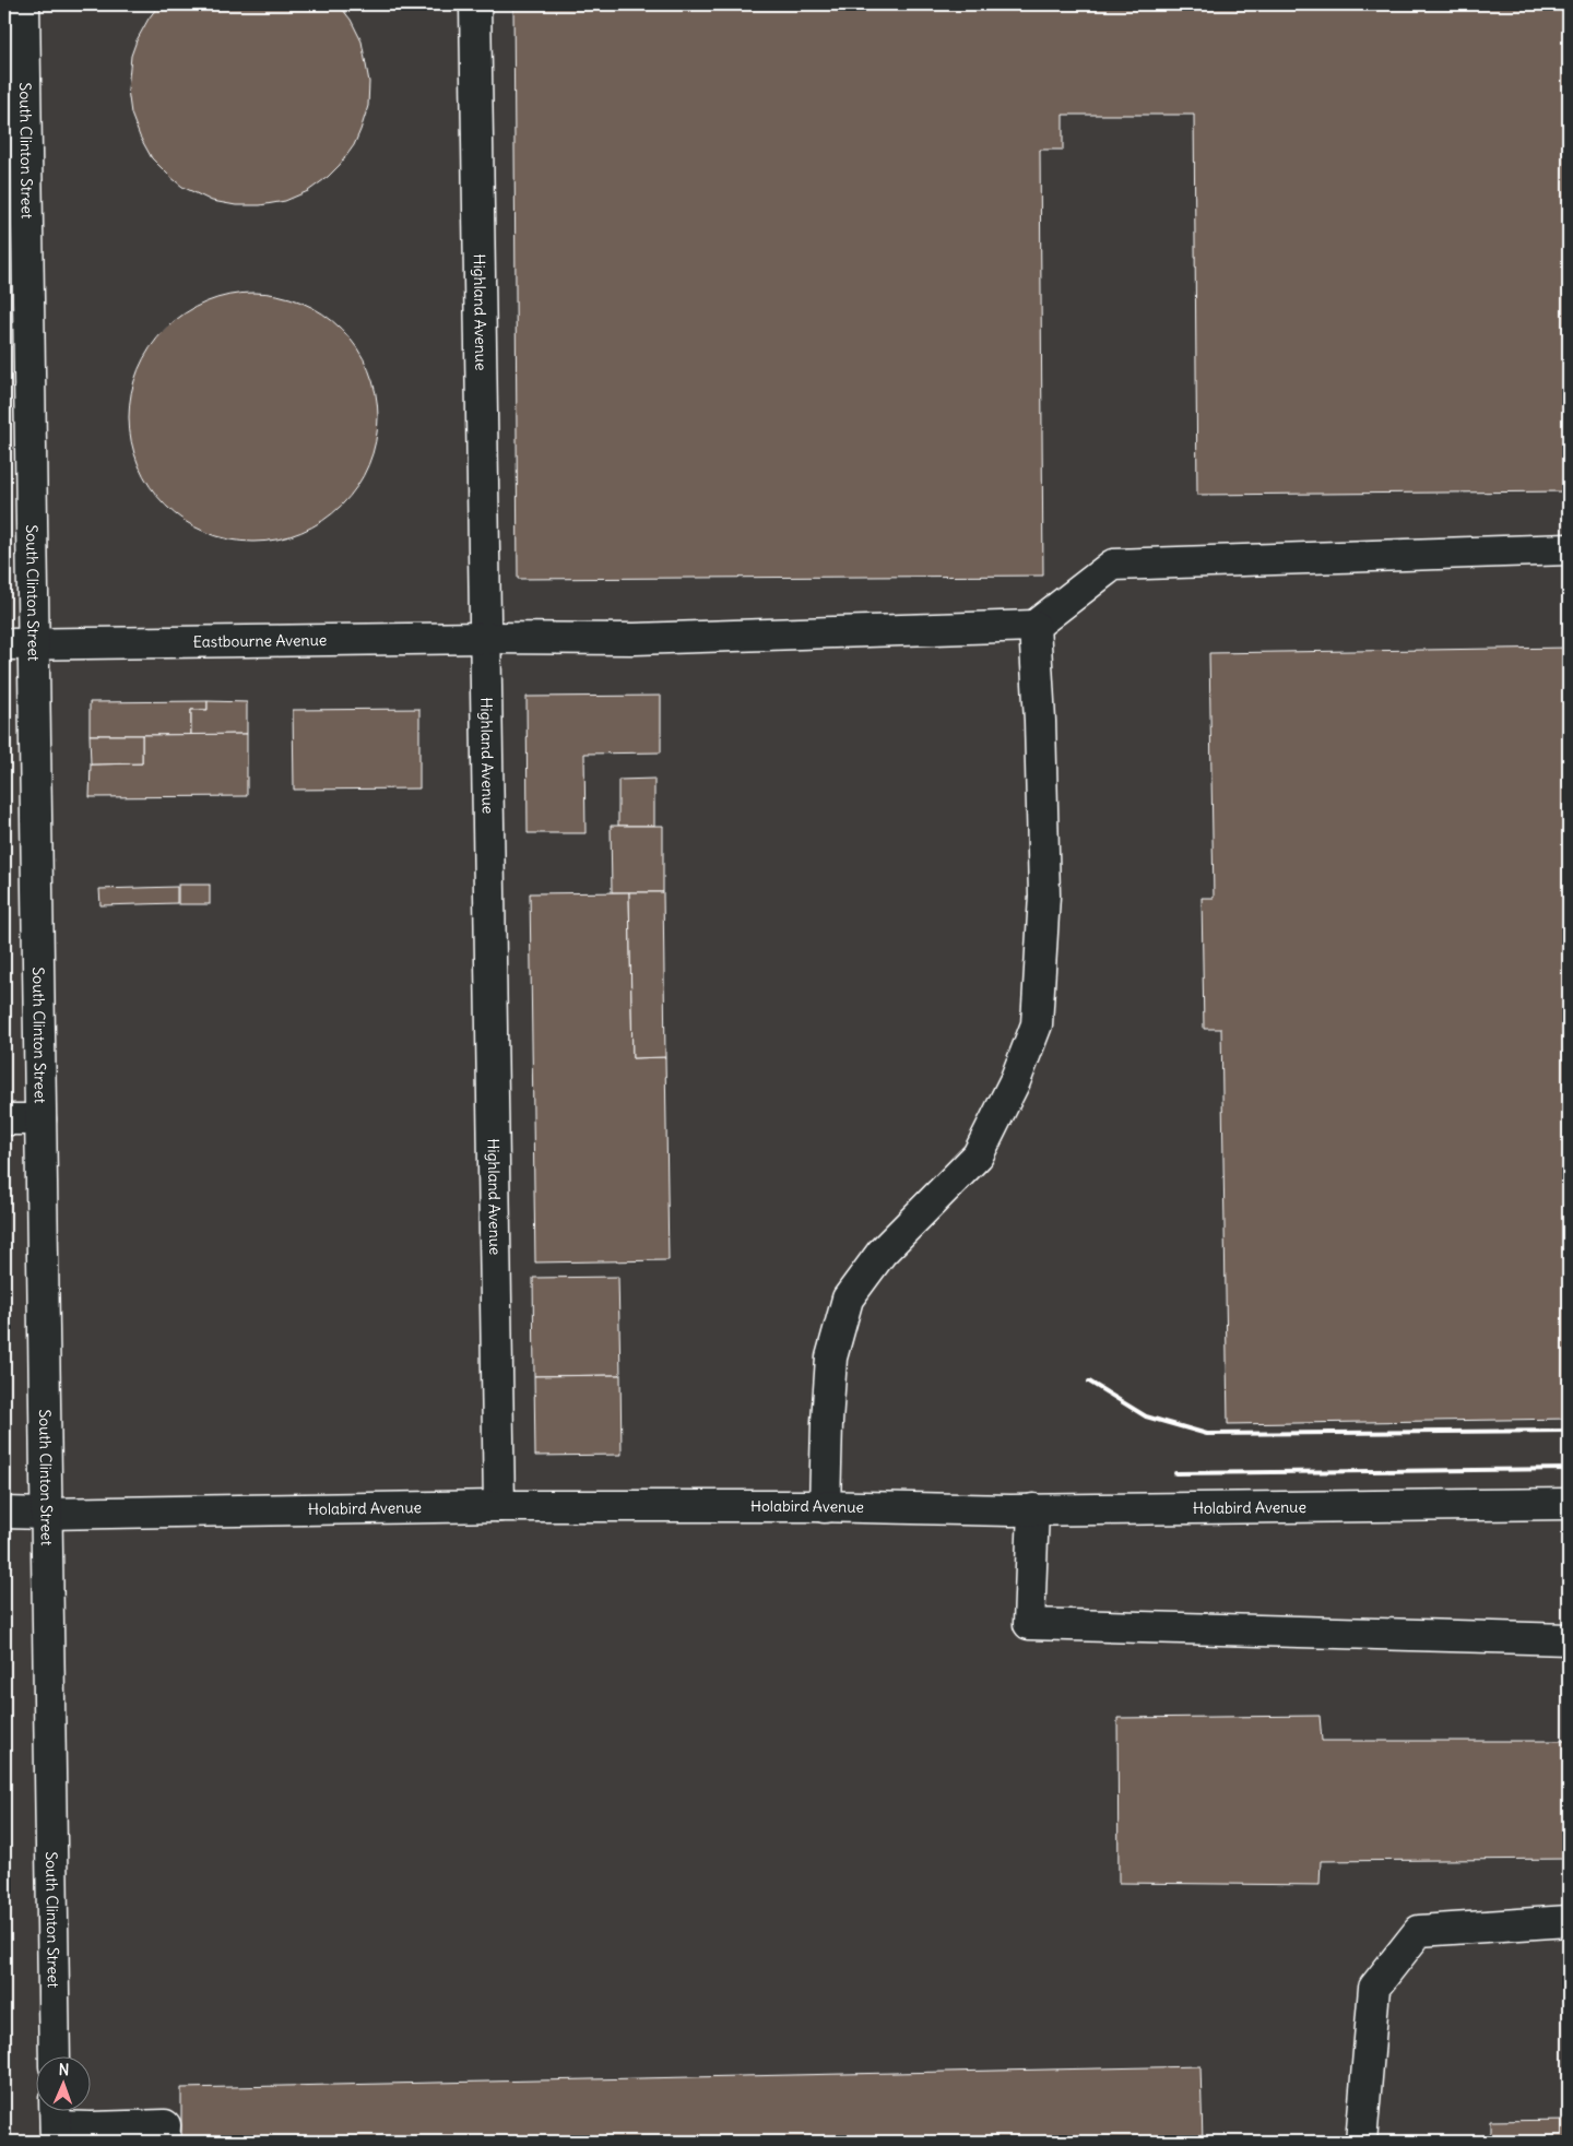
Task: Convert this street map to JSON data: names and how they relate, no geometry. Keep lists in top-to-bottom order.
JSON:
{
  "streets": {
    "street": [
      "South Clinton Street",
      "Highland Avenue",
      "Eastbourne Avenue",
      "Holabird Avenue"
    ]
  },
  "crossings": [
    ["South Clinton Street", "Eastbourne Avenue"],
    ["South Clinton Street", "Holabird Avenue"],
    ["Highland Avenue", "Eastbourne Avenue"],
    ["Highland Avenue", "Holabird Avenue"]
  ],
  "north": "top"
}
